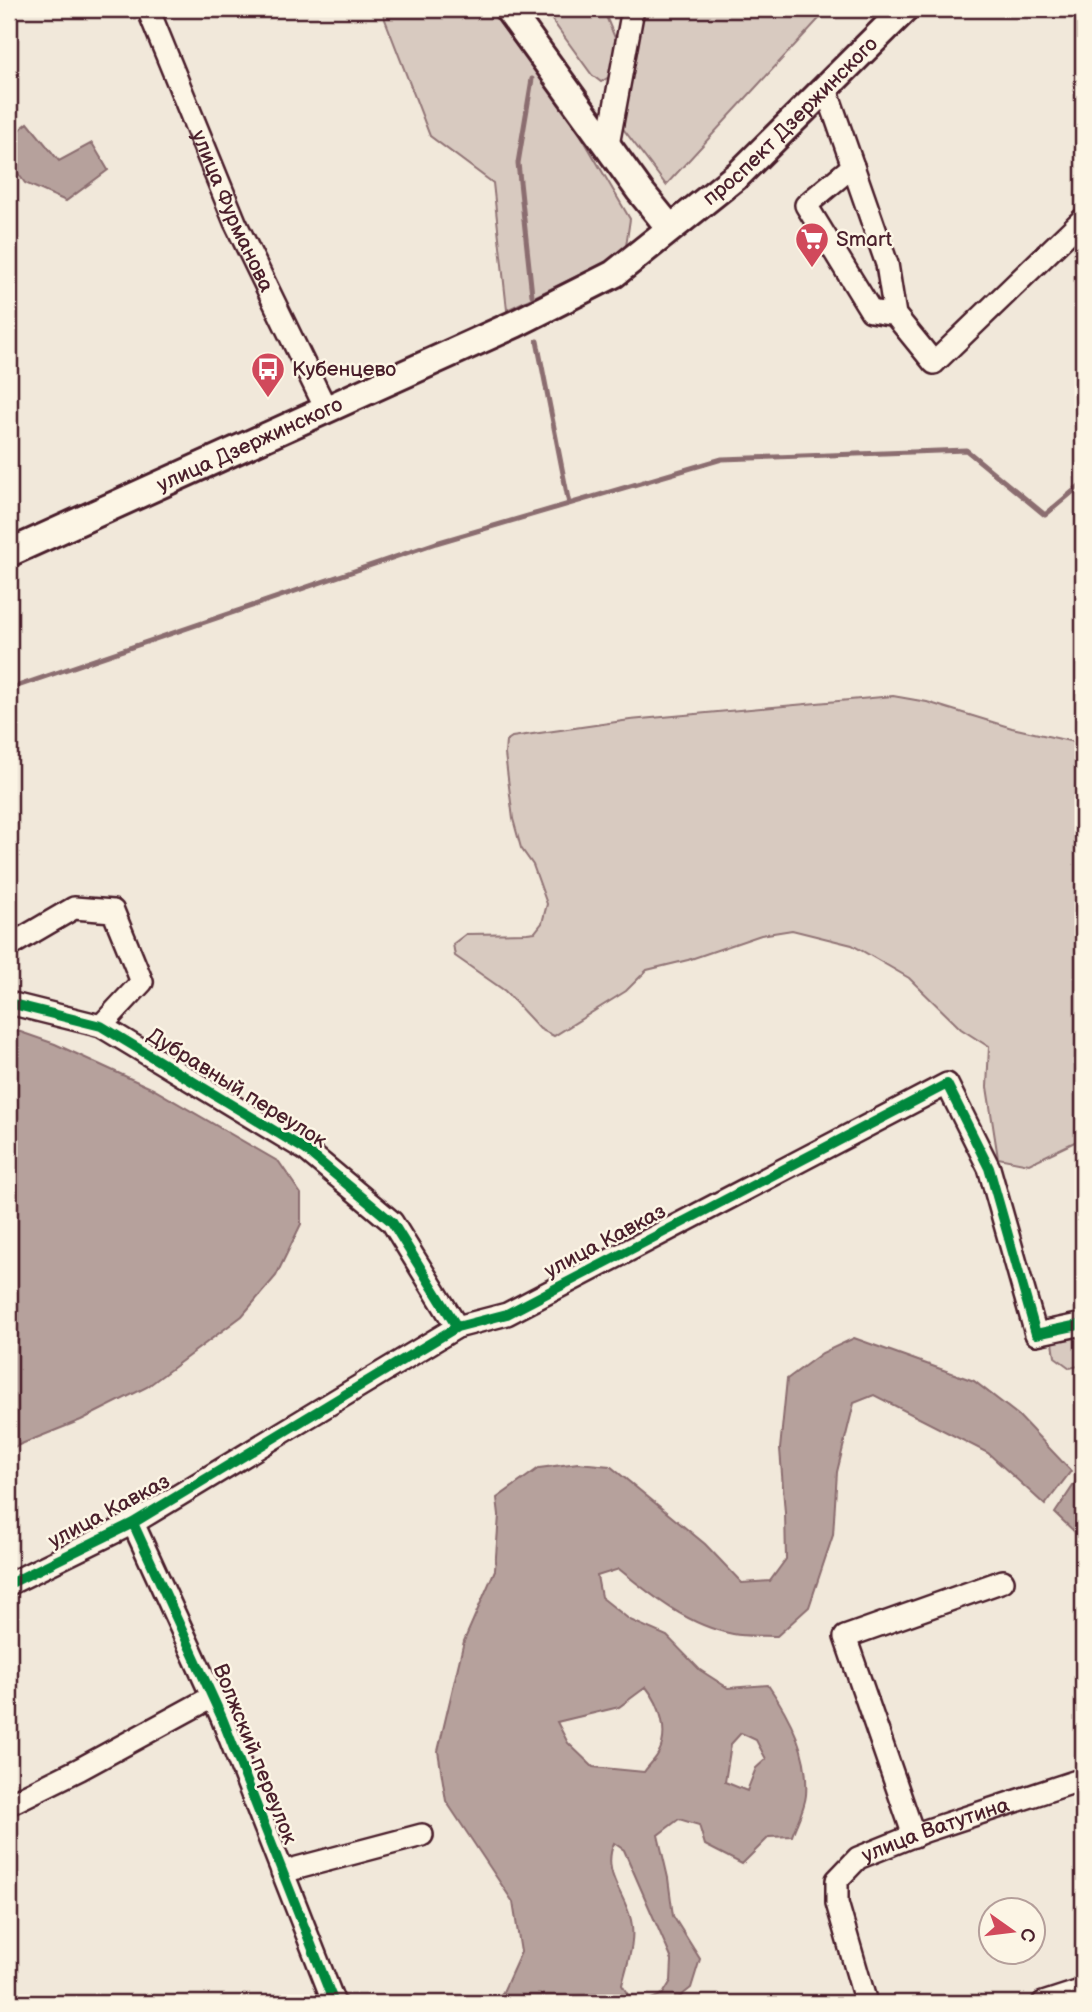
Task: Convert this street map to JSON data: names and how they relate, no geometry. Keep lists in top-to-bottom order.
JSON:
{
  "streets": {
    "main road": ["проспект Дзержинского", "улица Дзержинского"],
    "street": [
      "улица Фурманова",
      "Дубравный переулок",
      "улица Кавказ",
      "Волжский переулок",
      "улица Ватутина"
    ]
  },
  "crossings": [
    ["проспект Дзержинского", "улица Дзержинского"],
    ["улица Фурманова", "улица Дзержинского"],
    ["Дубравный переулок", "улица Кавказ"],
    ["улица Кавказ", "Волжский переулок"]
  ],
  "places": {
    "supermarket": ["Smart"],
    "bus stop": ["Кубенцево"]
  },
  "north": "right"
}
